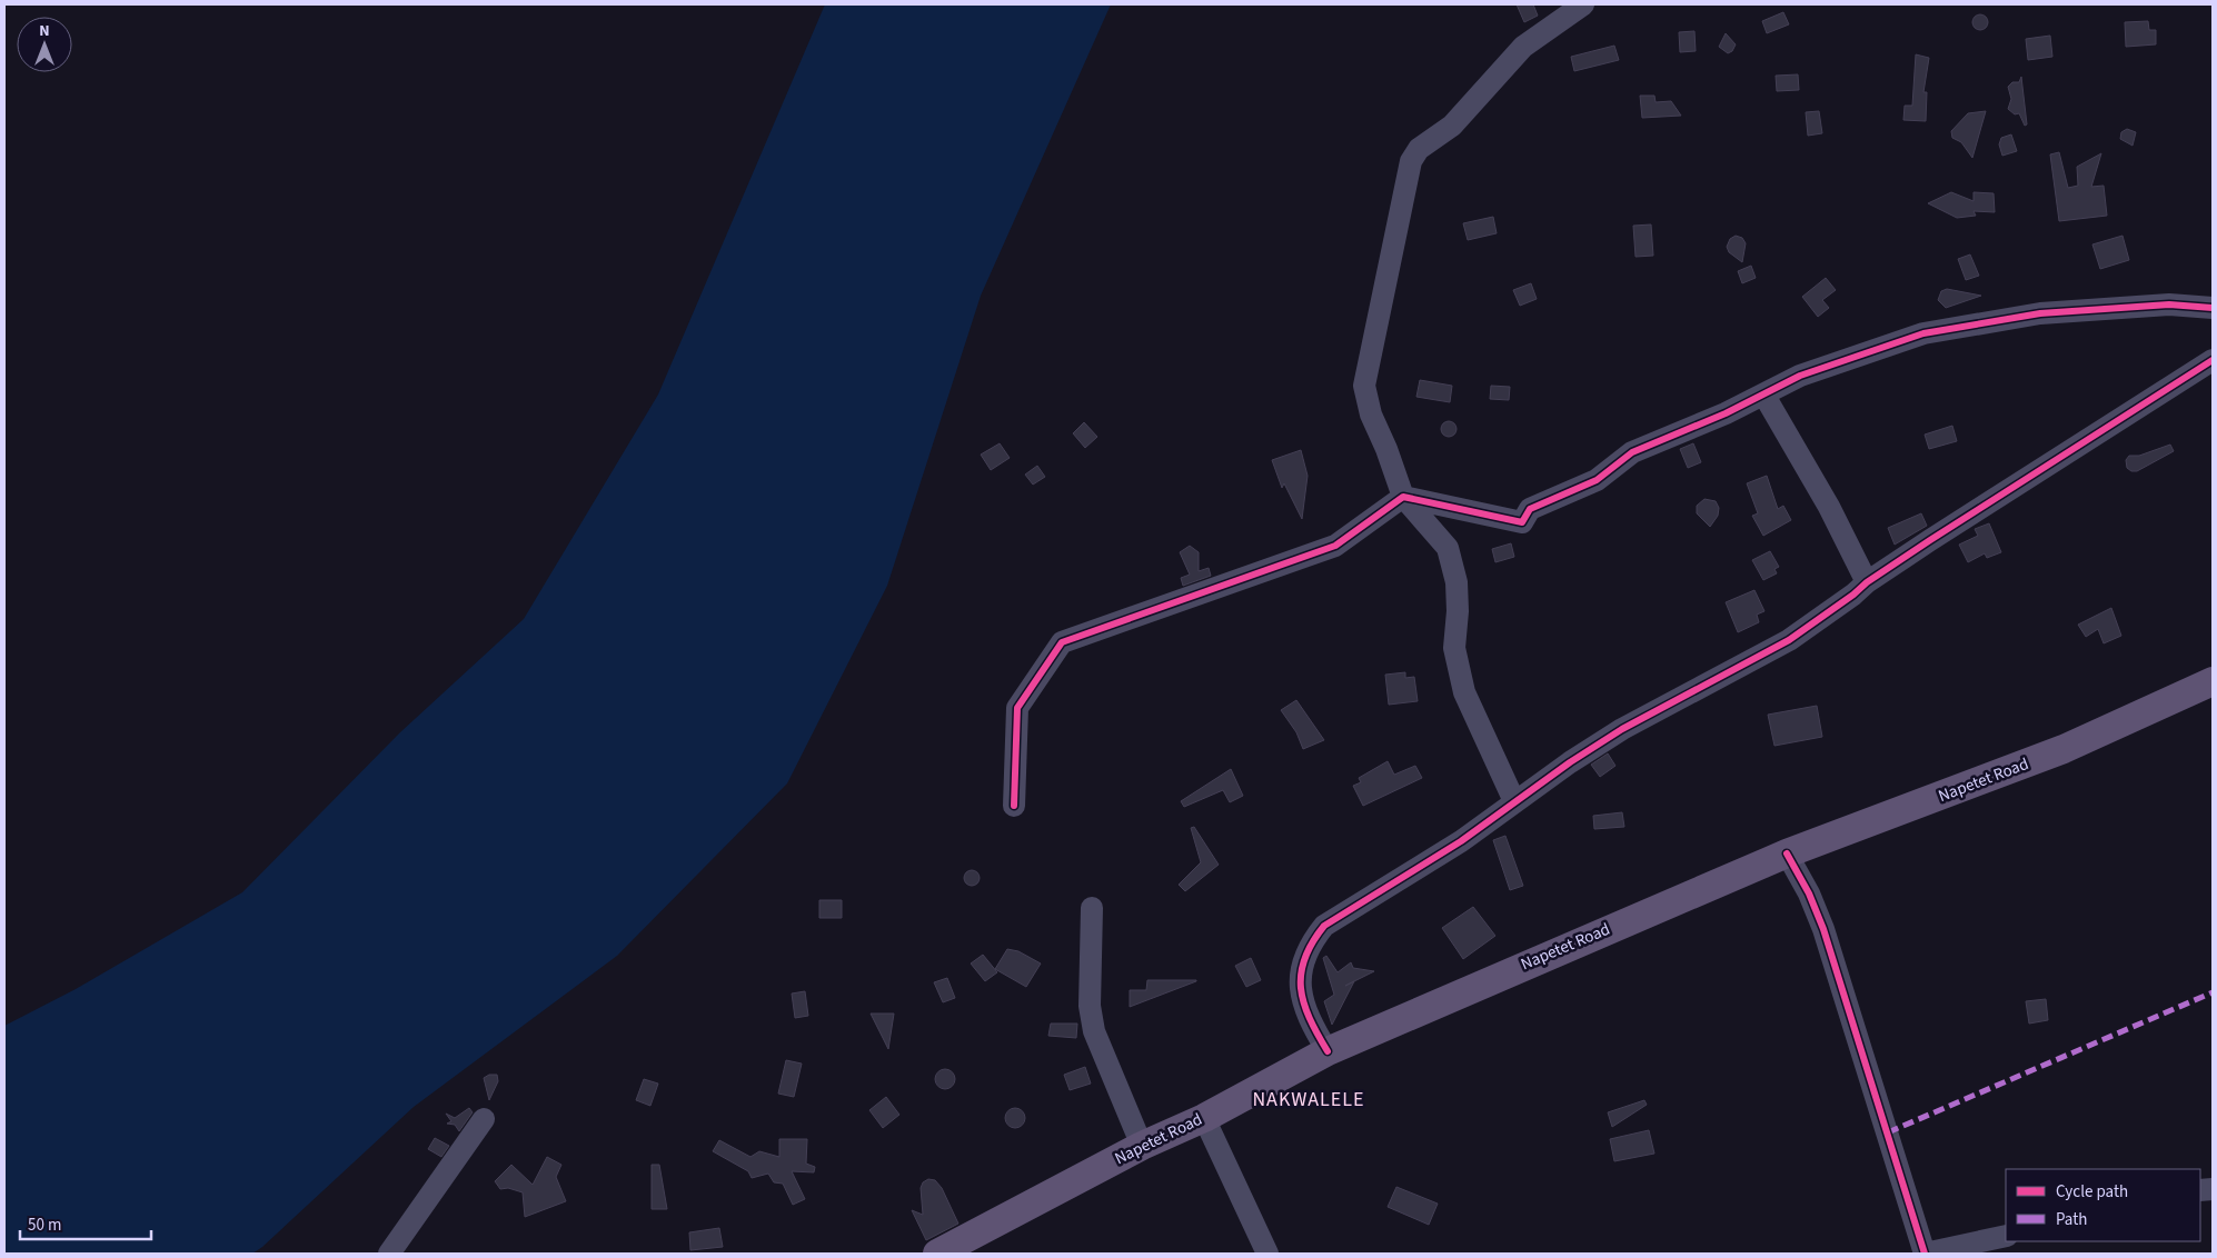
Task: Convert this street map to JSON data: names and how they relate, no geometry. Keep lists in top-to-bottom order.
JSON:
{
  "streets": {
    "main road": ["Napetet Road"]
  },
  "districts": ["NAKWALELE"],
  "legend": ["Cycle path", "Path"],
  "scale_bar": "50 m",
  "north": "top"
}
